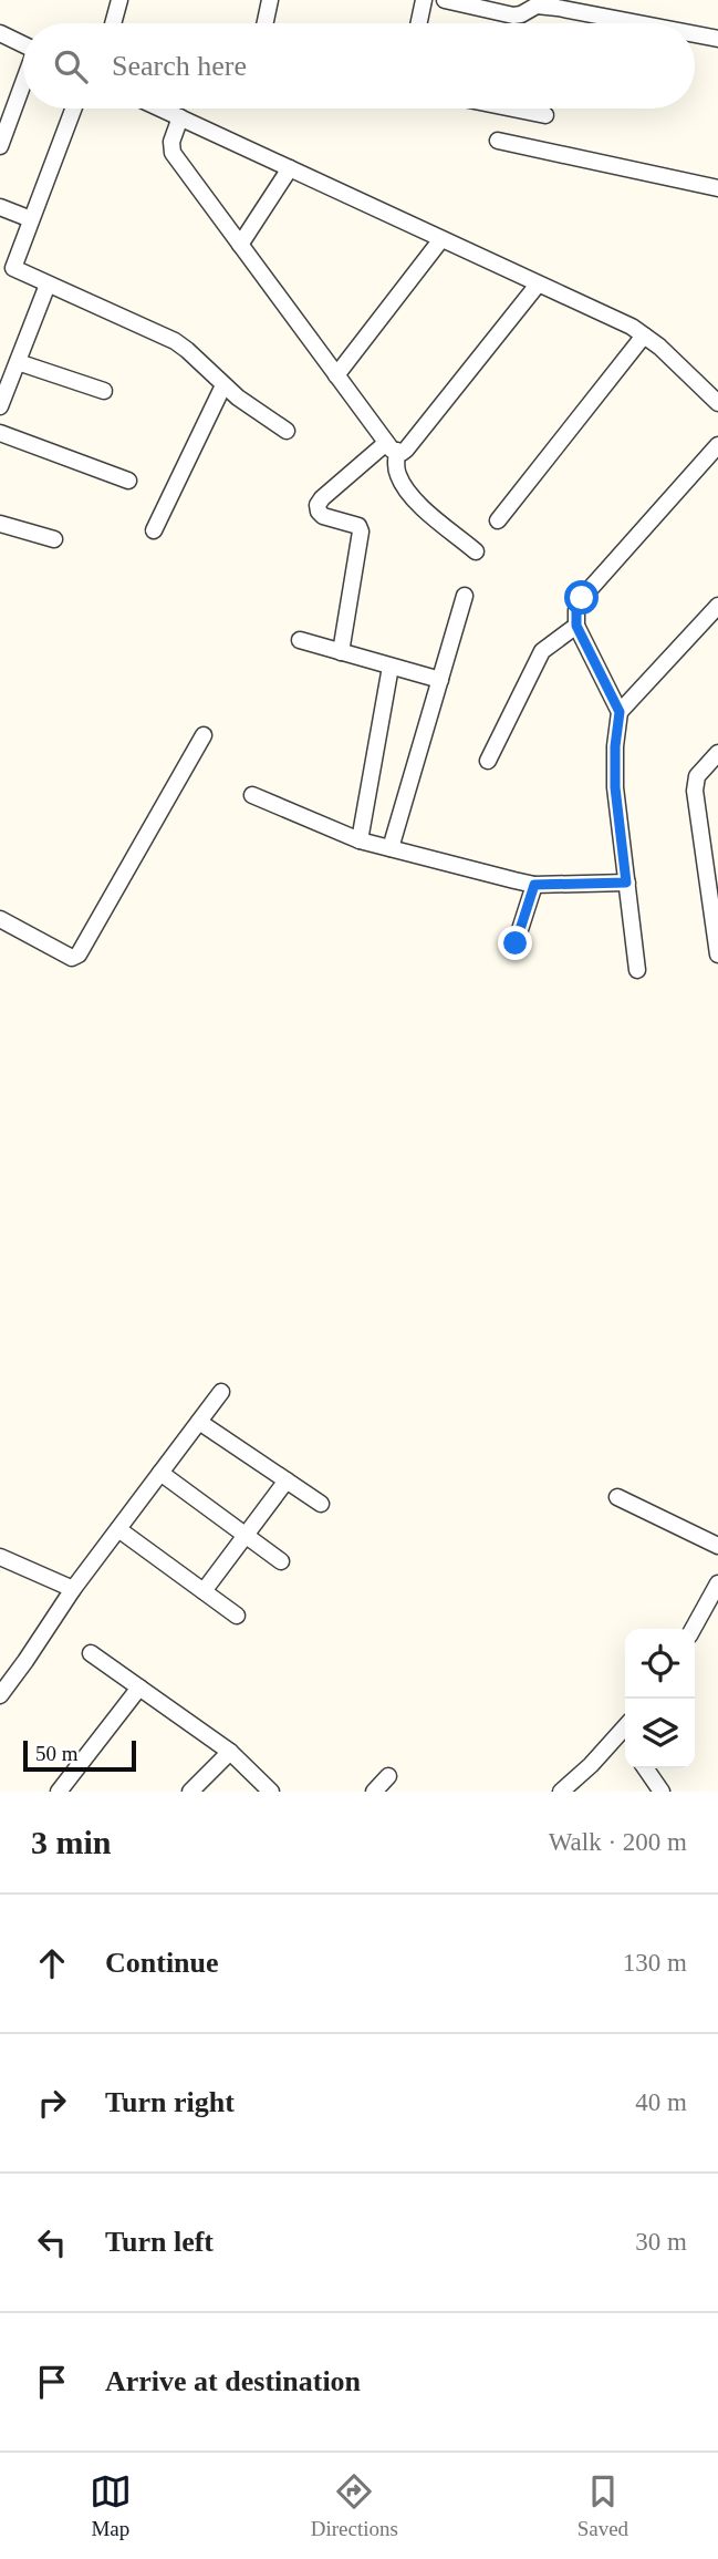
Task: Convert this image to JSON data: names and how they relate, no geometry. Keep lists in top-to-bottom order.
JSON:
{
  "scale_bar": "50 m",
  "page": {
    "search": "Search here",
    "scale": "50 m",
    "heading": ["3 min", "Walk · 200 m"],
    "list": [
      ["Continue", "130 m"],
      ["Turn right", "40 m"],
      ["Turn left", "30 m"],
      "Arrive at destination"
    ],
    "nav": ["Map", "Directions", "Saved"]
  }
}
